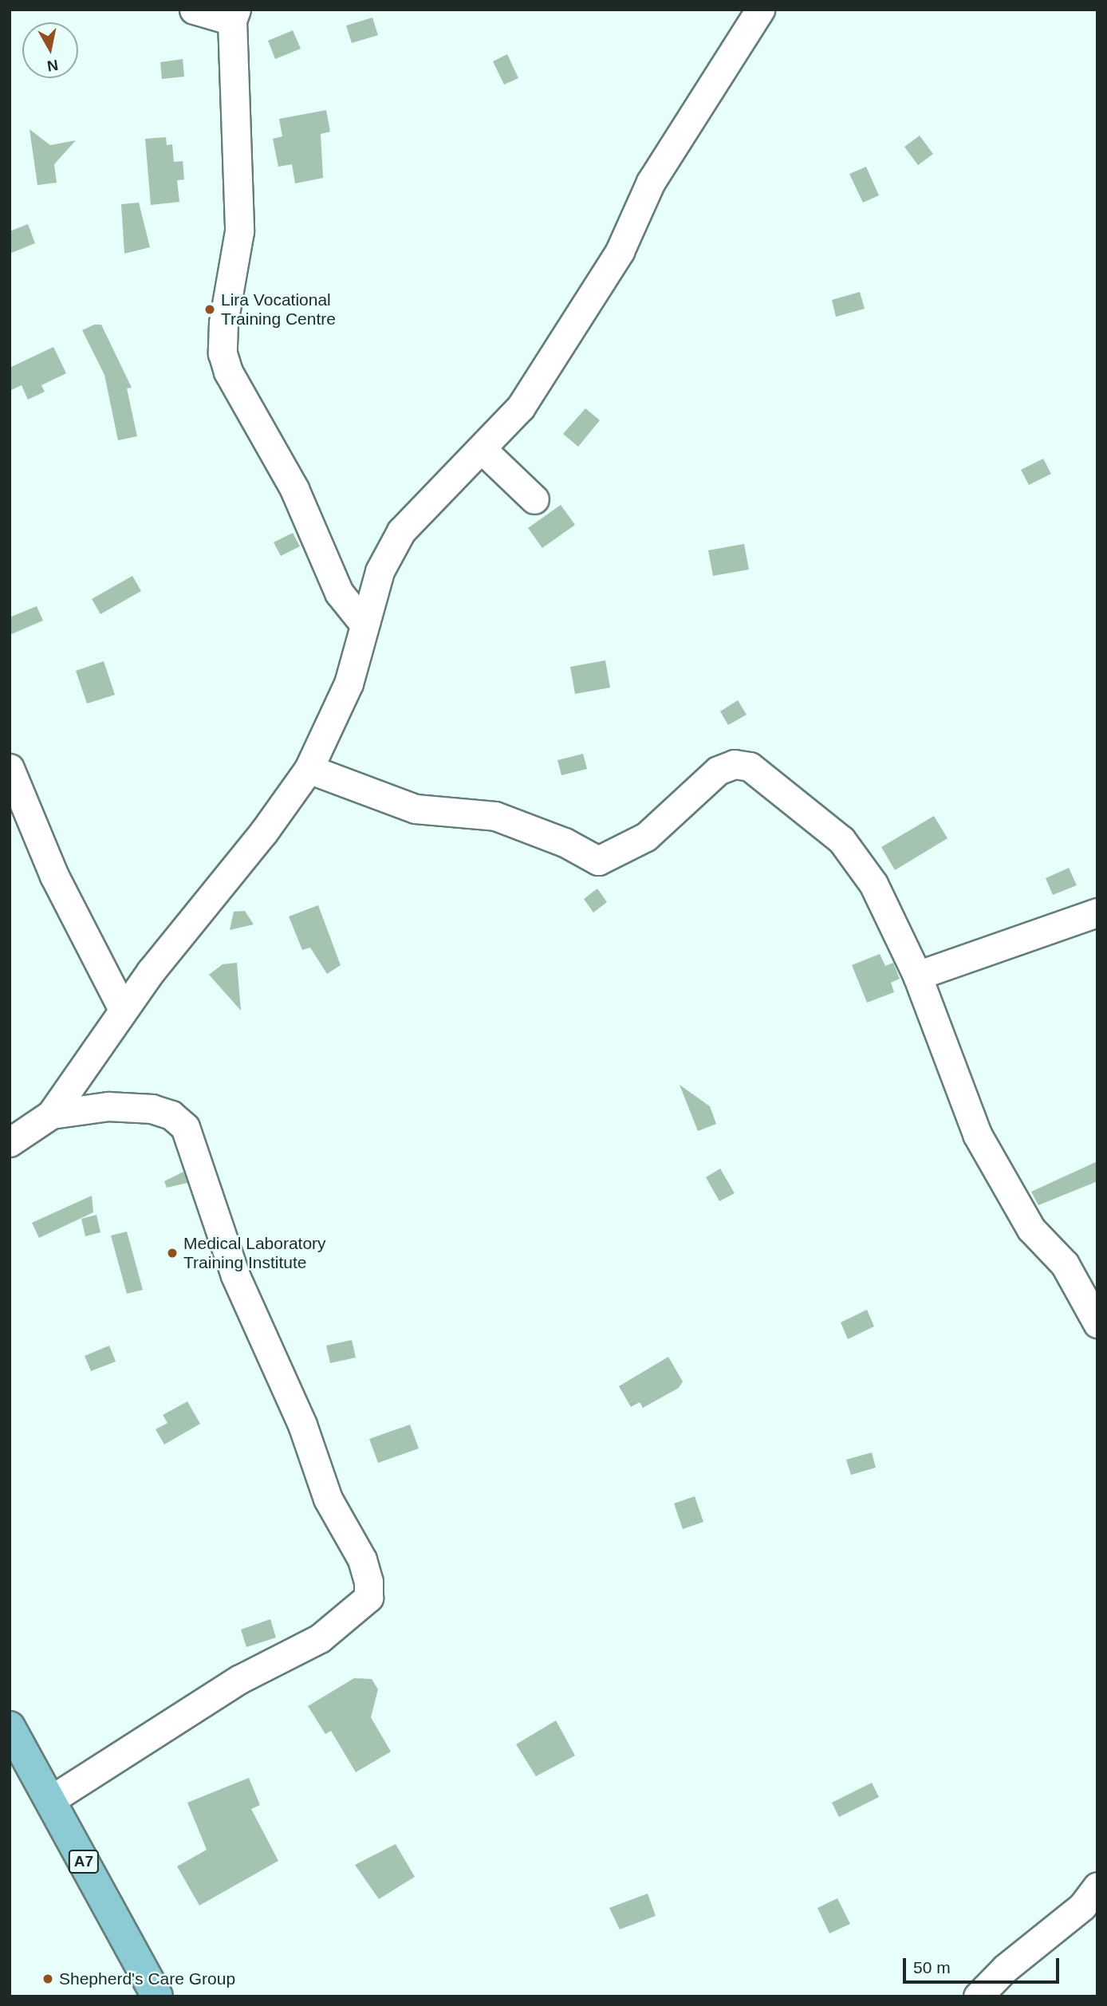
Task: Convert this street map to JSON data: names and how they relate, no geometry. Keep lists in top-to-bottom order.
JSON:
{
  "streets": {
    "main road": ["A7"]
  },
  "places": ["Lira Vocational Training Centre", "Medical Laboratory Training Institute", "Shepherd's Care Group"],
  "scale_bar": "50 m",
  "north": "bottom"
}
